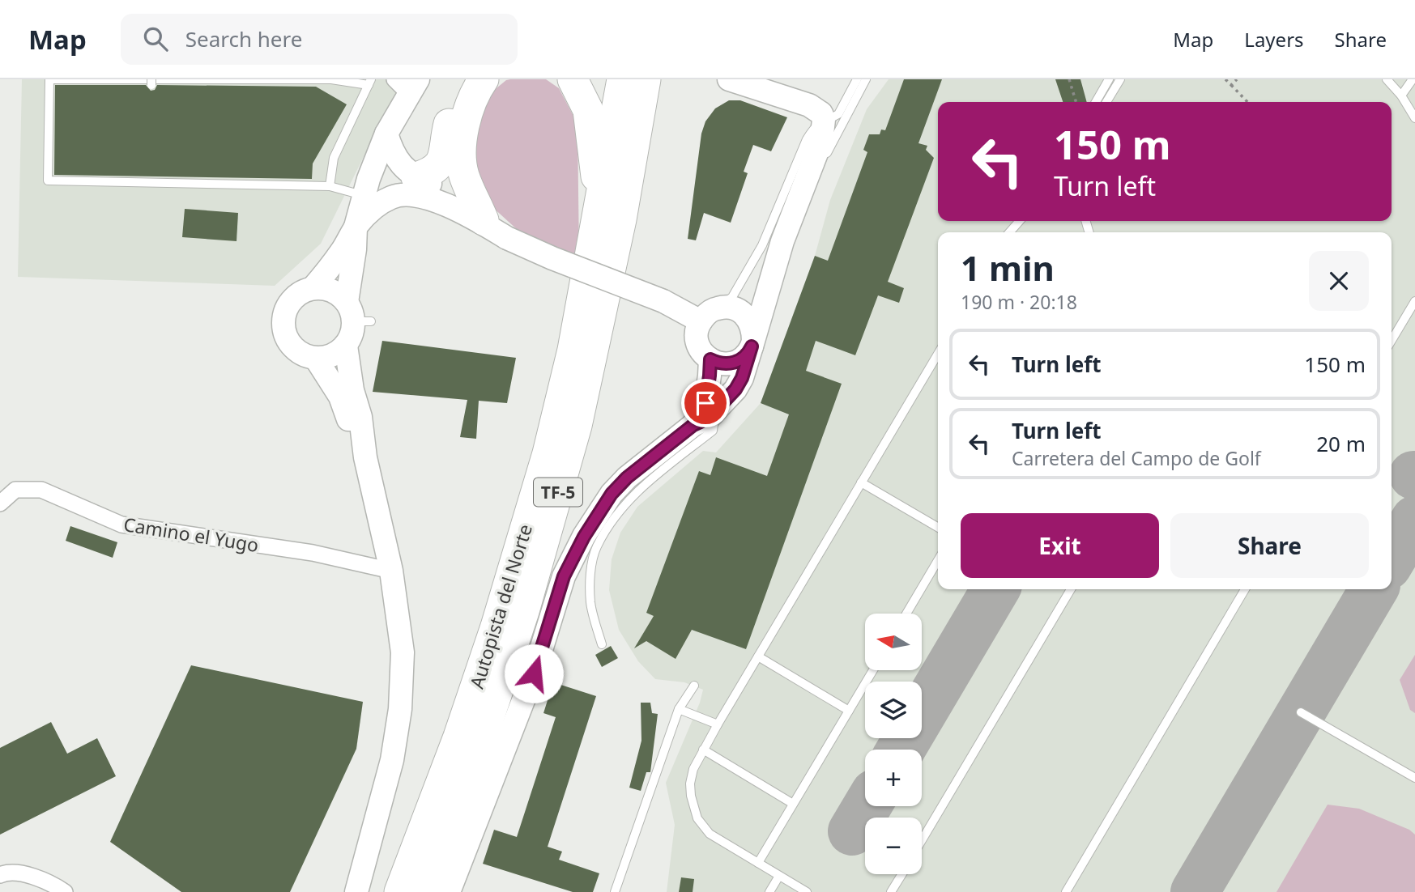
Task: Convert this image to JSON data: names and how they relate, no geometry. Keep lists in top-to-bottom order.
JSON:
{
  "streets": {
    "highway": ["TF-5", "Autopista del Norte"],
    "street": ["Camino el Yugo"]
  },
  "north": "left",
  "page": {
    "header": "Map",
    "search": "Search here",
    "nav": ["Map", "Layers", "Share"],
    "turn": ["150 m", "Turn left"],
    "heading": ["1 min", "190 m · 20:18"],
    "list": [
      {
        "name": "Turn left",
        "value": "150 m"
      },
      {
        "name": "Turn left",
        "note": "Carretera del Campo de Golf",
        "value": "20 m"
      }
    ],
    "buttons": ["Exit", "Share"],
    "map_buttons": ["+", "−"]
  }
}
